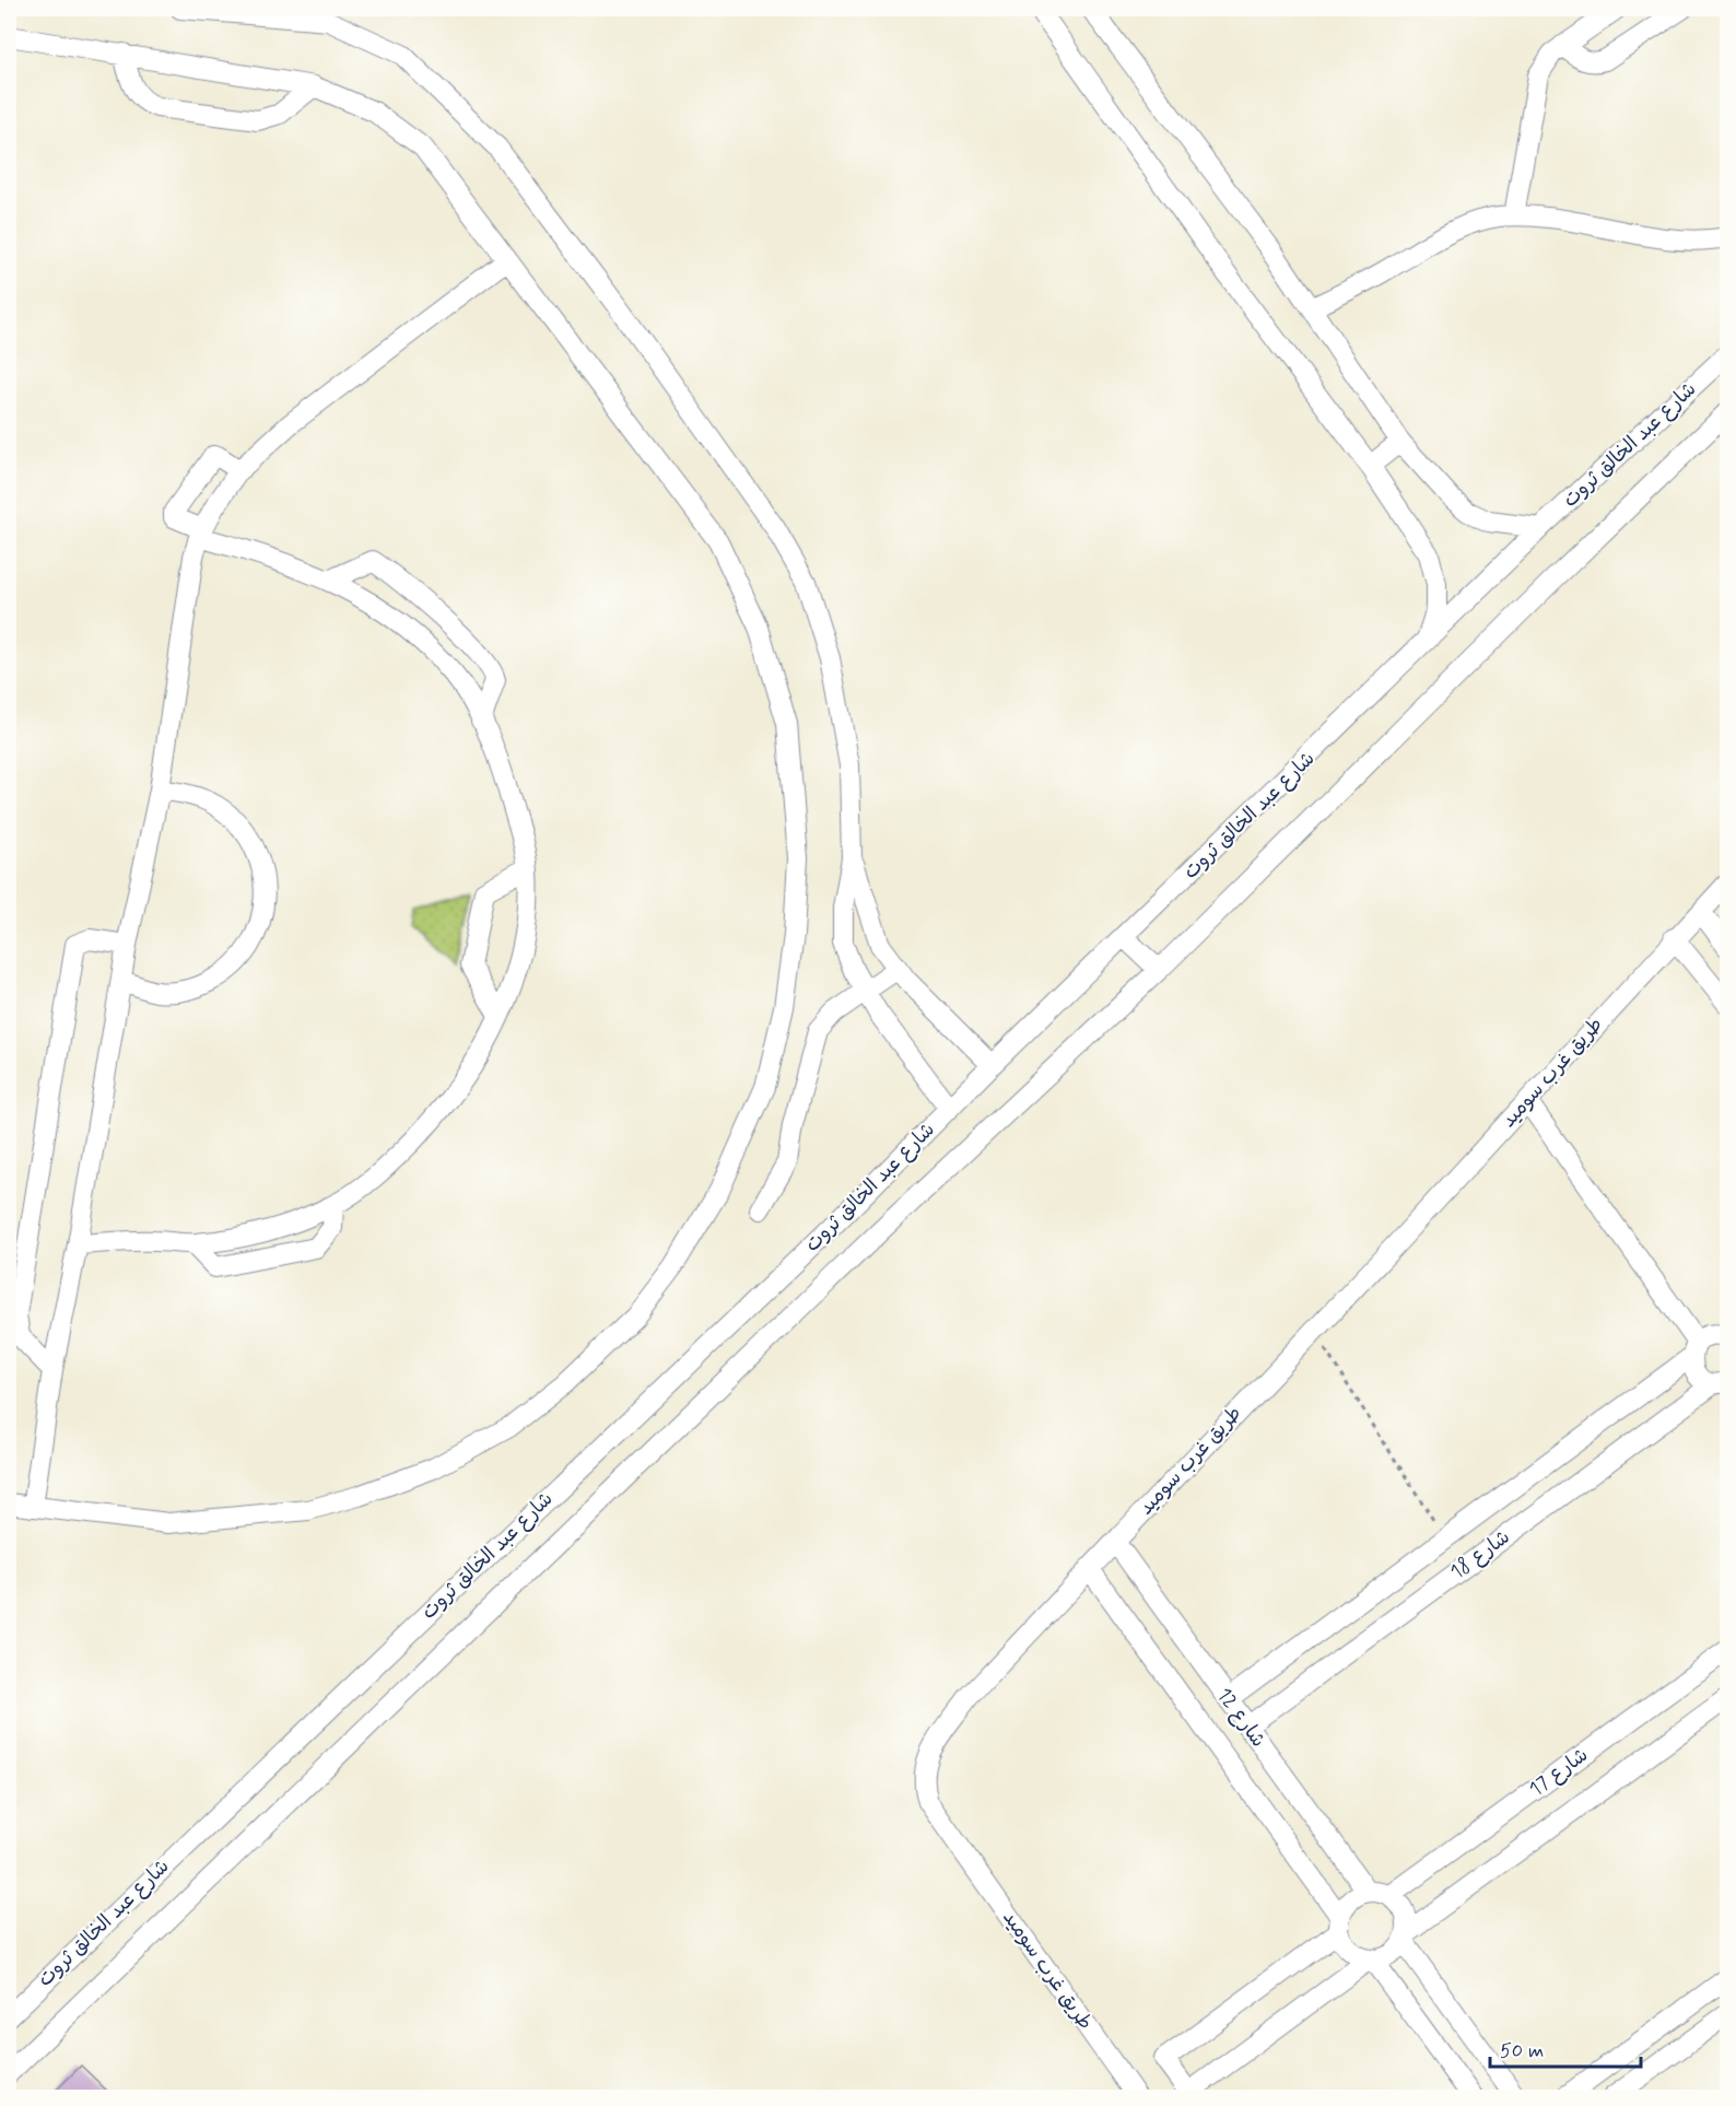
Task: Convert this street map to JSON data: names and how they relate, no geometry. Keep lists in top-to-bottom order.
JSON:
{
  "streets": {
    "street": [
      "شارع عبد الخالق ثروت",
      "طريق غرب سوميد",
      "شارع 18",
      "شارع 12",
      "شارع 17"
    ]
  },
  "crossings": [
    ["طريق غرب سوميد", "شارع 12"],
    ["شارع 18", "شارع 12"],
    ["شارع 12", "شارع 17"]
  ],
  "scale_bar": "50 m"
}
